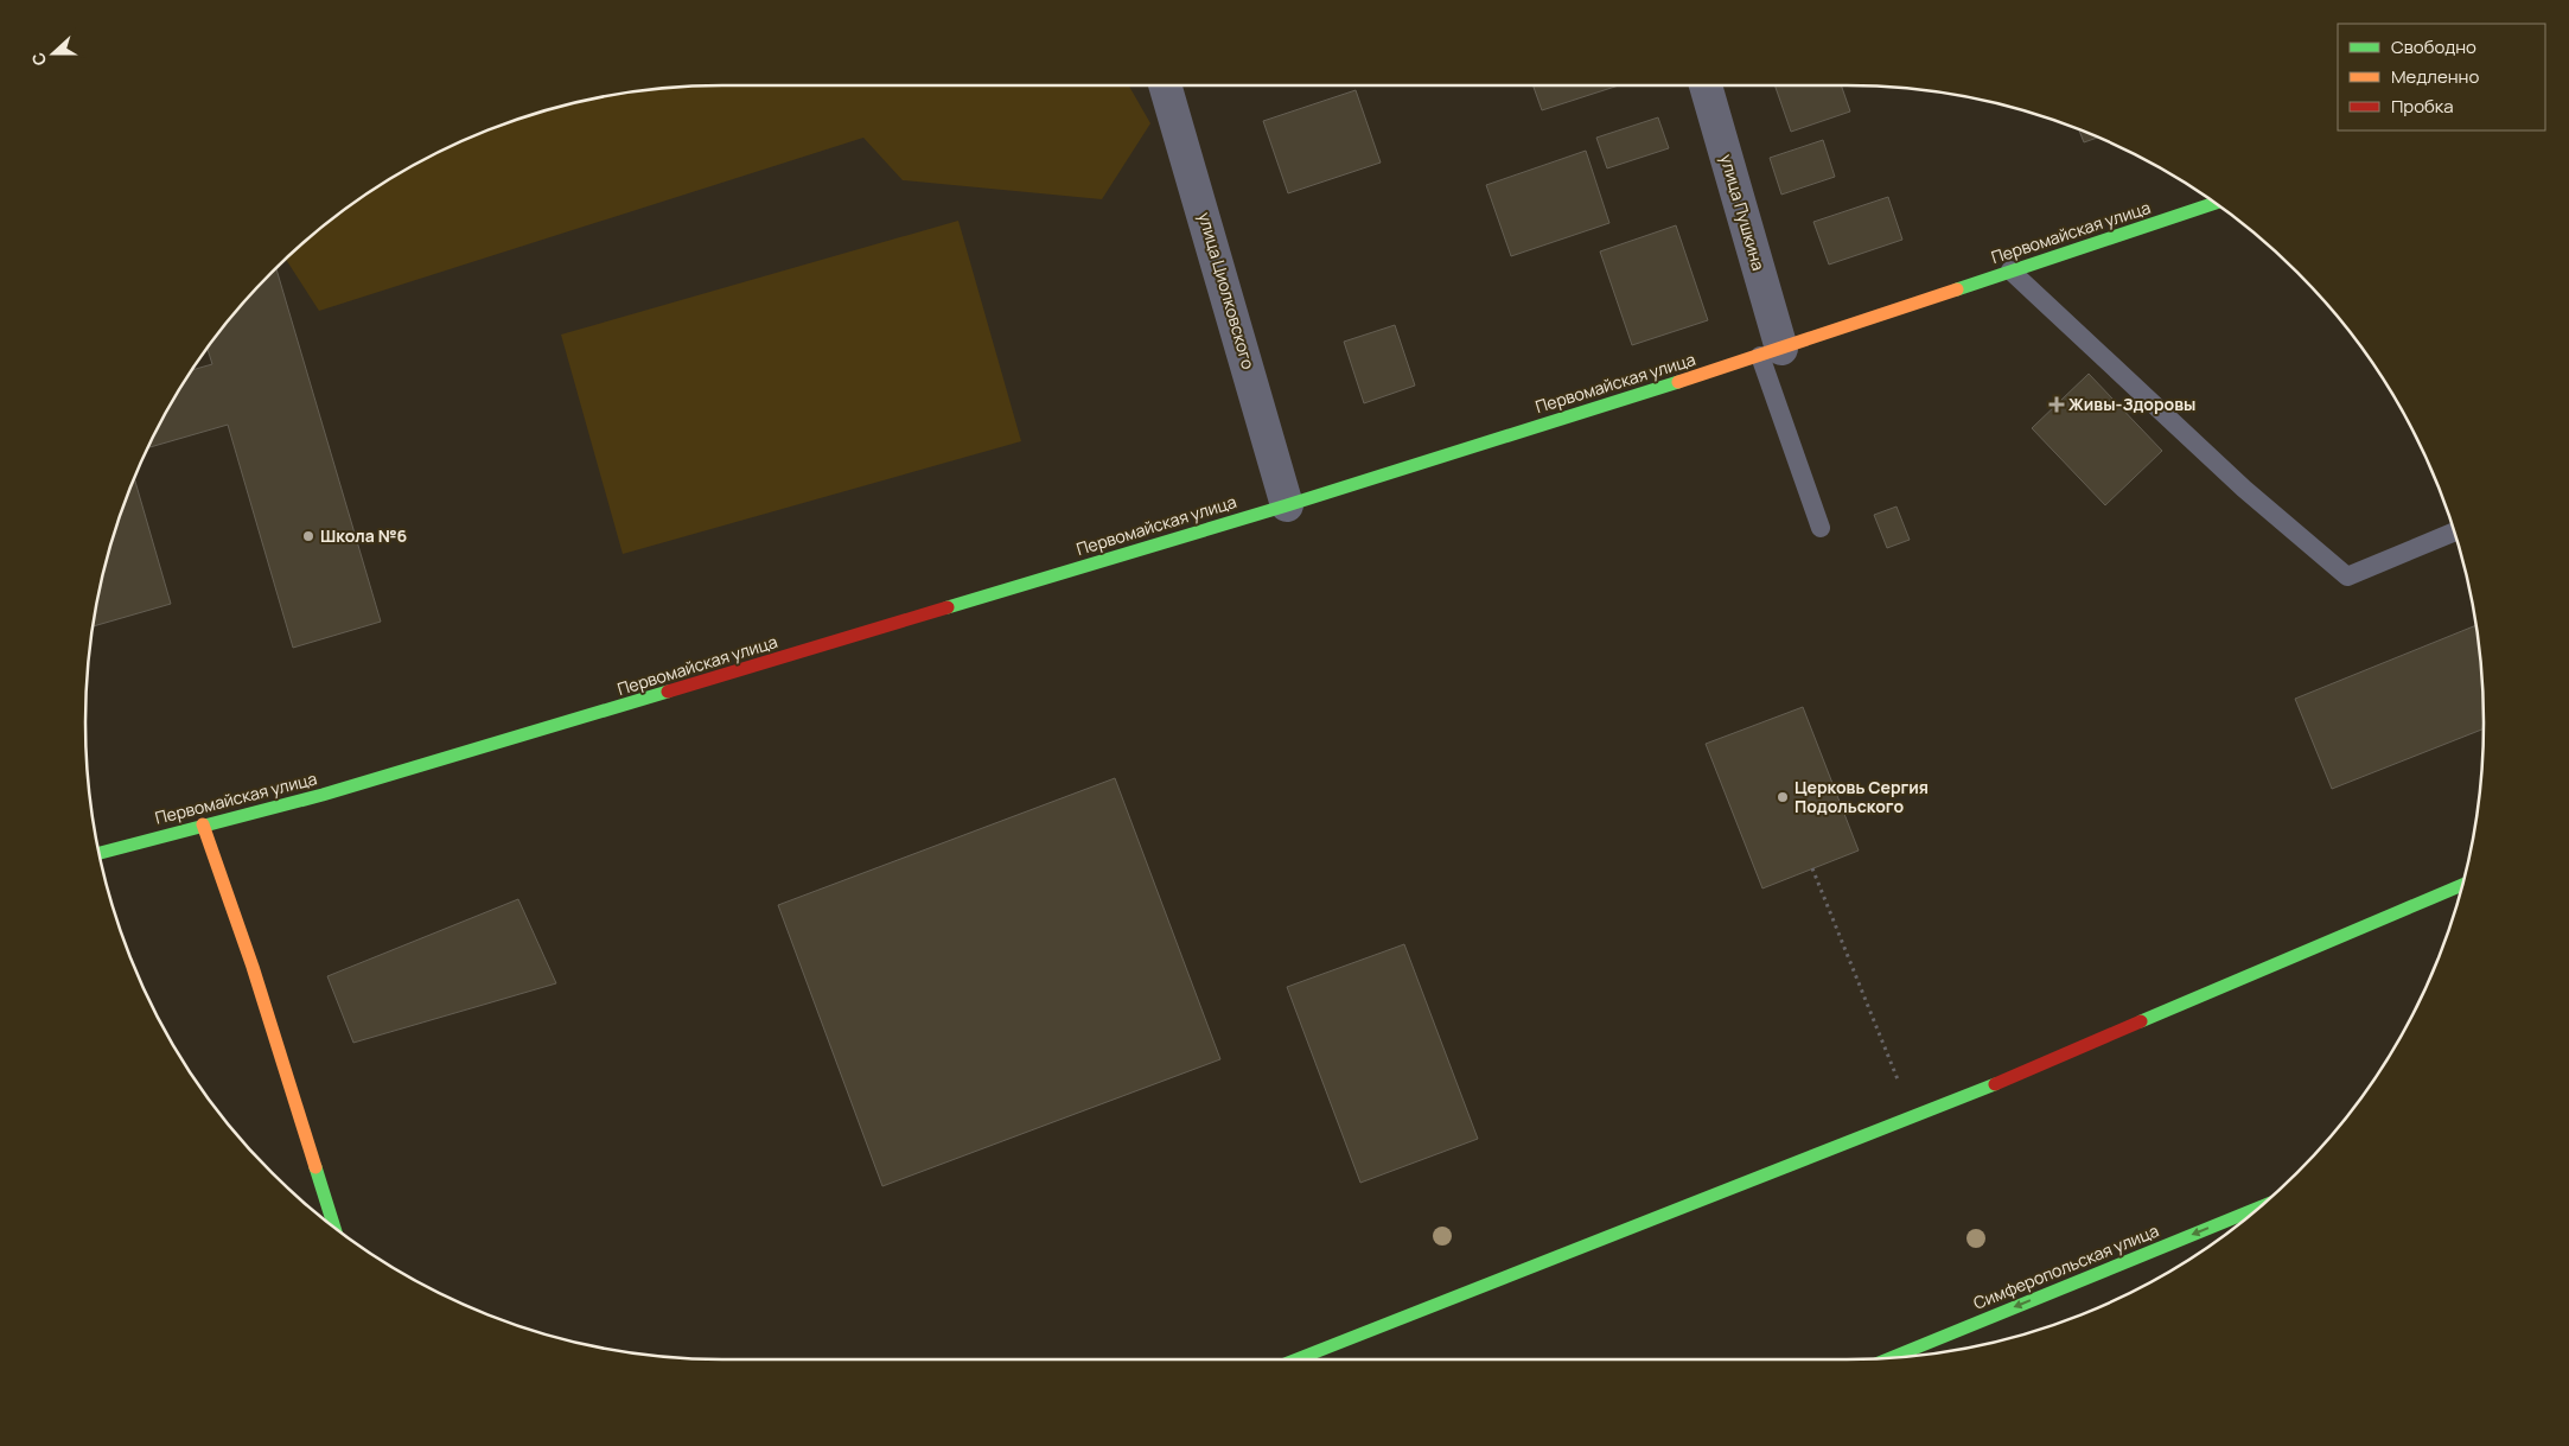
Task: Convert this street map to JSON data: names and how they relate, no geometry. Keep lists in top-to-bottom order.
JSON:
{
  "streets": {
    "street": [
      "улица Пушкина",
      "Первомайская улица",
      "улица Циолковского",
      "Симферопольская улица"
    ]
  },
  "crossings": [
    ["улица Пушкина", "Первомайская улица"],
    ["Первомайская улица", "улица Циолковского"]
  ],
  "one_way": ["Симферопольская улица"],
  "places": {
    "health": ["Живы-Здоровы"],
    "other": ["Школа №6", "Церковь Сергия Подольского"]
  },
  "legend": ["Свободно", "Медленно", "Пробка"],
  "north": "left"
}
